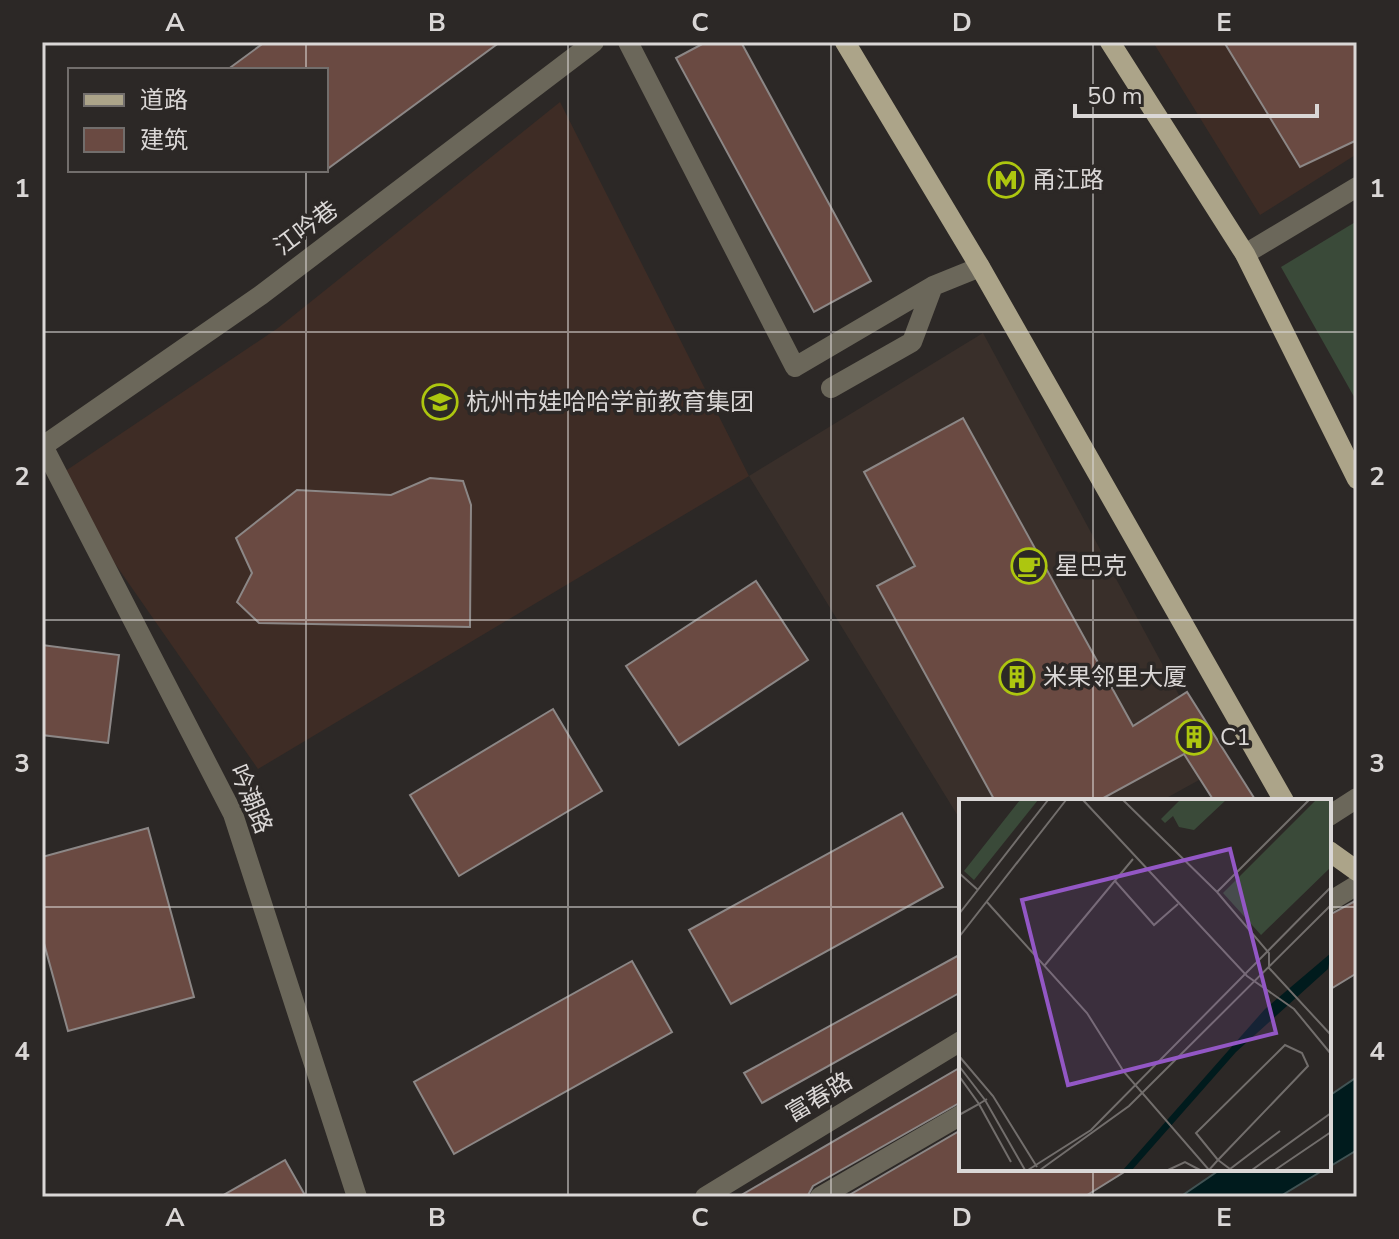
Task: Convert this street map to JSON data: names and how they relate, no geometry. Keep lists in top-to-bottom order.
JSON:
{
  "streets": {
    "street": ["江吟巷", "吟潮路", "富春路"]
  },
  "crossings": [
    ["江吟巷", "吟潮路"]
  ],
  "places": {
    "metro station": ["甬江路"],
    "school or university": ["杭州市娃哈哈学前教育集团"],
    "cafe": ["星巴克"],
    "building": ["米果邻里大厦", "C1"]
  },
  "legend": ["道路", "建筑"],
  "scale_bar": "50 m",
  "grid": {
    "columns": [
      "A",
      "B",
      "C",
      "D",
      "E"
    ],
    "rows": [
      "1",
      "2",
      "3",
      "4"
    ]
  }
}
